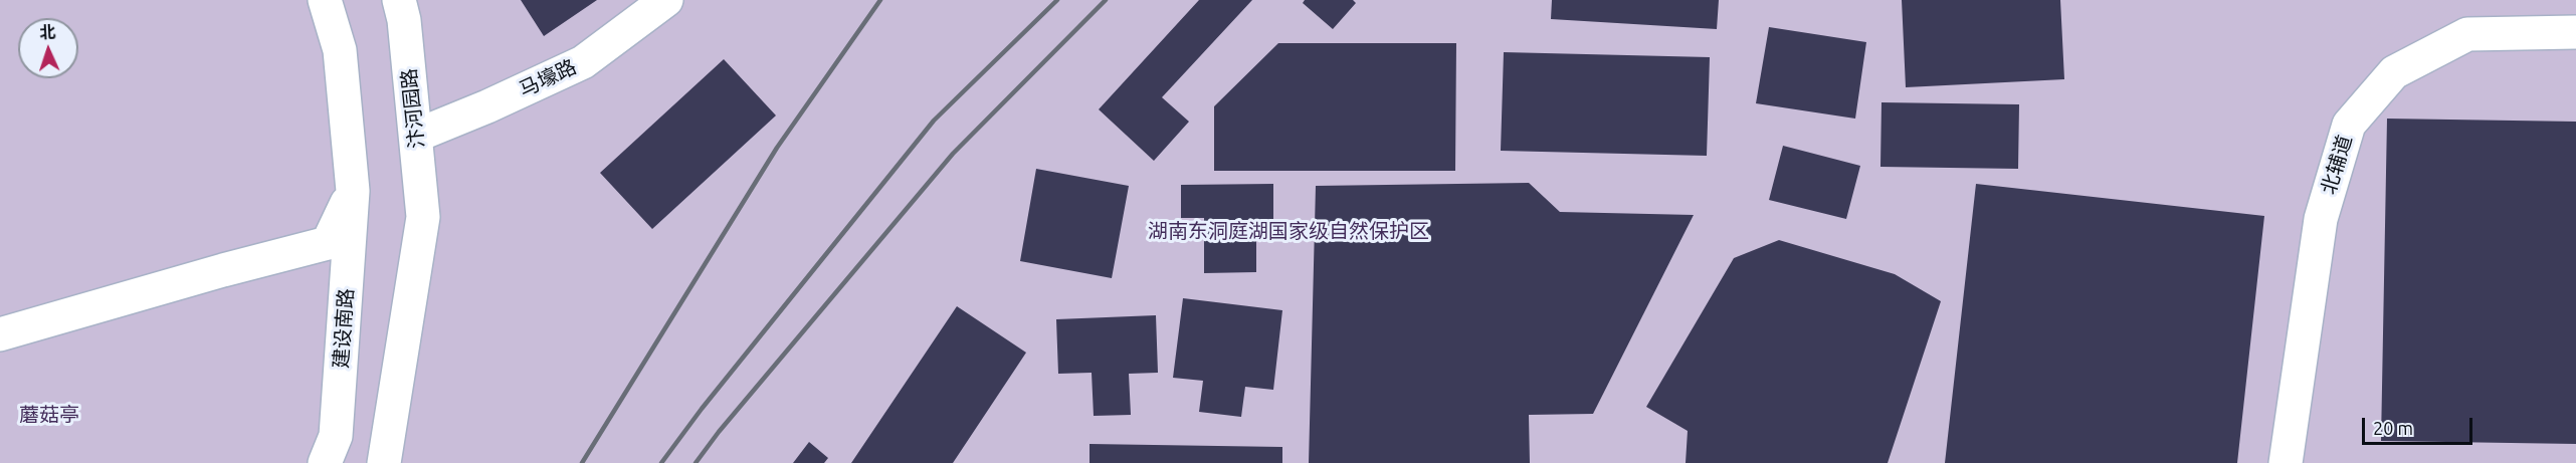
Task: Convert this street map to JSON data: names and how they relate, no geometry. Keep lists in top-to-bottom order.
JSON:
{
  "streets": {
    "main road": [
      "马壕路",
      "汴河园路",
      "北辅道",
      "建设南路"
    ]
  },
  "crossings": [
    ["马壕路", "汴河园路"]
  ],
  "parks": ["湖南东洞庭湖国家级自然保护区", "蘑菇亭"],
  "scale_bar": "20 m",
  "north": "top"
}
